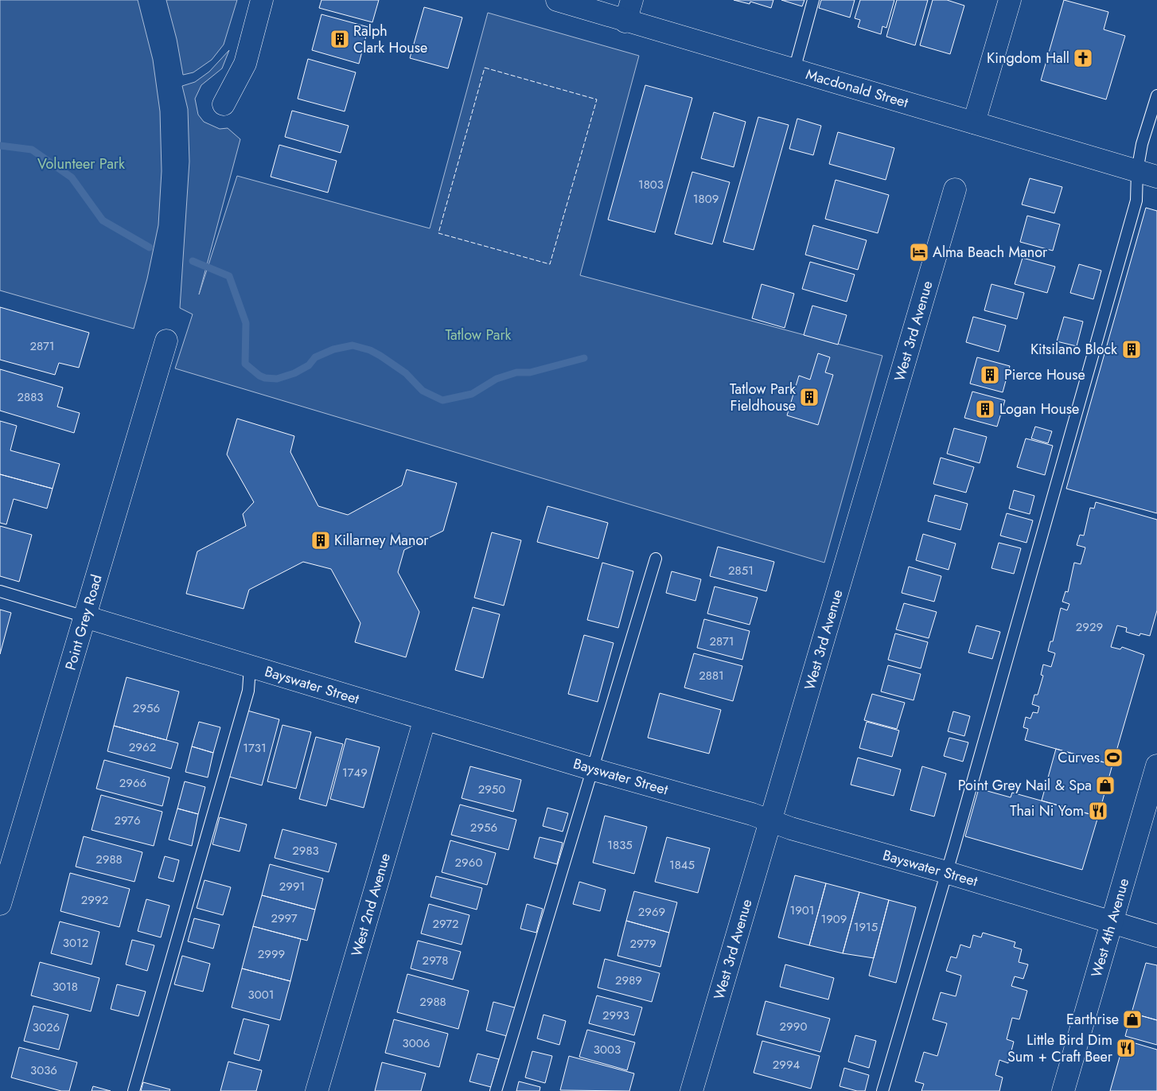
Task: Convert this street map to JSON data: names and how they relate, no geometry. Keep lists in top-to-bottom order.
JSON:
{
  "streets": {
    "street": [
      "Macdonald Street",
      "West 3rd Avenue",
      "Point Grey Road",
      "Bayswater Street",
      "West 2nd Avenue",
      "West 4th Avenue"
    ]
  },
  "crossings": [
    ["West 3rd Avenue", "Bayswater Street"],
    ["Point Grey Road", "Bayswater Street"],
    ["Bayswater Street", "West 2nd Avenue"],
    ["Bayswater Street", "West 4th Avenue"]
  ],
  "parks": ["Volunteer Park", "Tatlow Park"],
  "places": {
    "building": [
      "Ralph Clark House",
      "Kitsilano Block",
      "Pierce House",
      "Tatlow Park Fieldhouse",
      "Logan House",
      "Killarney Manor"
    ],
    "church": ["Kingdom Hall"],
    "hotel": ["Alma Beach Manor"],
    "sports": ["Curves"],
    "shop": ["Point Grey Nail & Spa", "Earthrise"],
    "restaurant": ["Thai Ni Yom", "Little Bird Dim Sum + Craft Beer"]
  },
  "house_numbers": [
    "1803",
    "1809",
    "2871",
    "2883",
    "2851",
    "2929",
    "2871",
    "2881",
    "2956",
    "2962",
    "1731",
    "1749",
    "2966",
    "2950",
    "2976",
    "2956",
    "1835",
    "2983",
    "2988",
    "2960",
    "1845",
    "2991",
    "2992",
    "1901",
    "2969",
    "2997",
    "1909",
    "2972",
    "1915",
    "3012",
    "2979",
    "2999",
    "2978",
    "2989",
    "3018",
    "3001",
    "2988",
    "2993",
    "2990",
    "3026",
    "3006",
    "3003",
    "2994",
    "3036"
  ]
}
